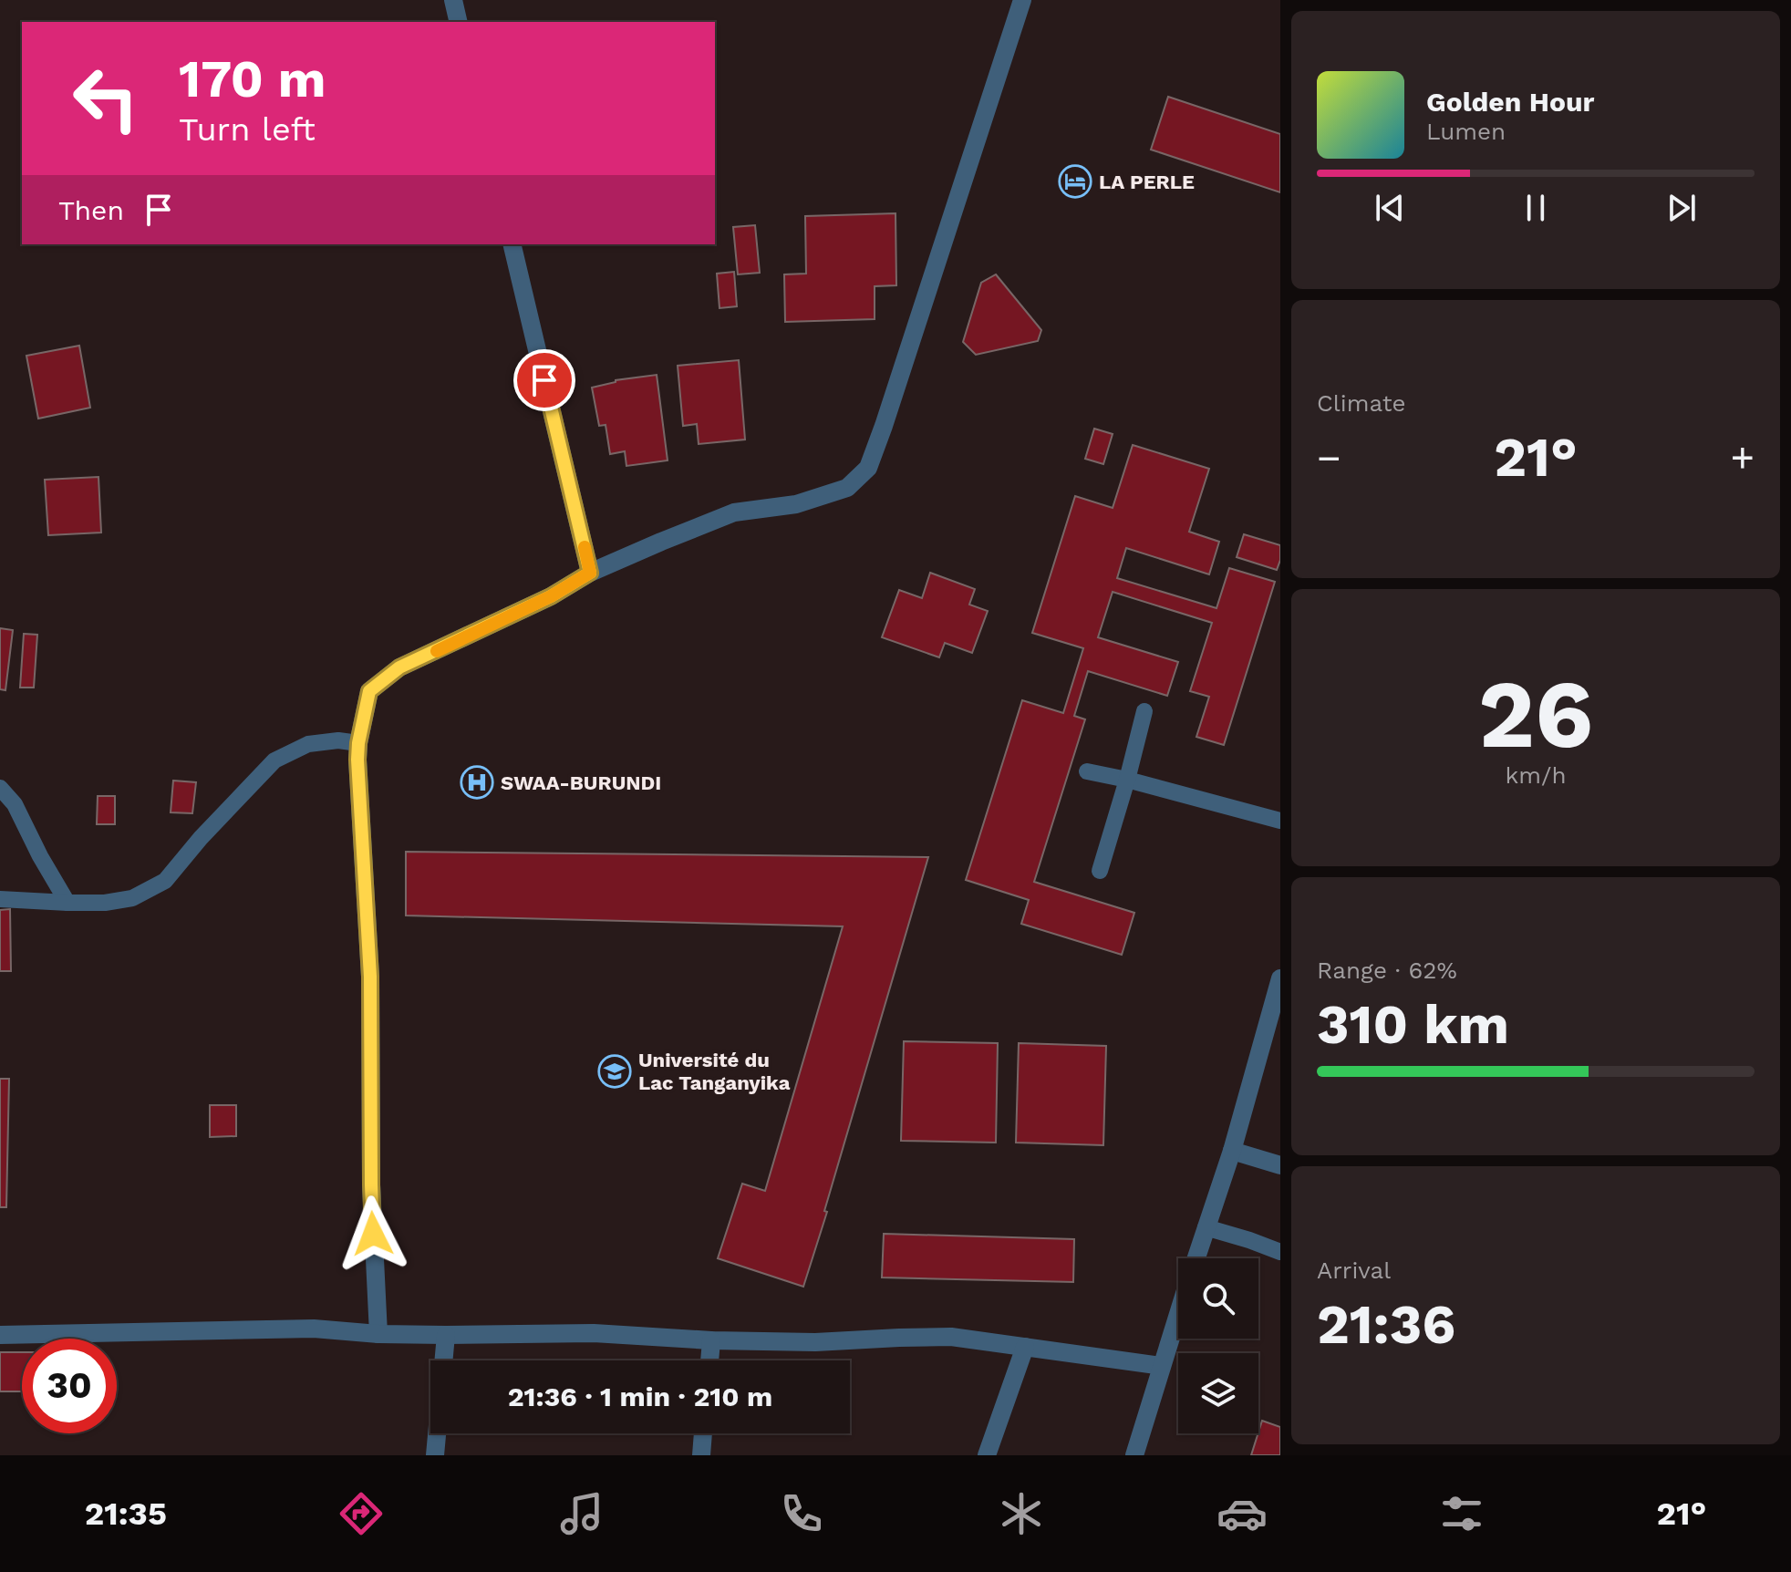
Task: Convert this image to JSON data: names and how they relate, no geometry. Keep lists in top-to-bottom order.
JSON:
{
  "places": {
    "hotel": ["LA PERLE"],
    "hospital": ["SWAA-BURUNDI"],
    "school or university": ["Université du Lac Tanganyika"]
  },
  "page": {
    "turn": ["170 m", "Turn left"],
    "song": ["Golden Hour", "Lumen"],
    "then": "Then",
    "tile": [
      "Climate",
      ["26", "km/h"],
      ["Range · 62%", "310 km"],
      ["Arrival", "21:36"]
    ],
    "heat": ["−", "21°", "+"],
    "limit": "30",
    "trip": "21:36 · 1 min · 210 m",
    "tabs": ["21:35", "21°"]
  }
}
